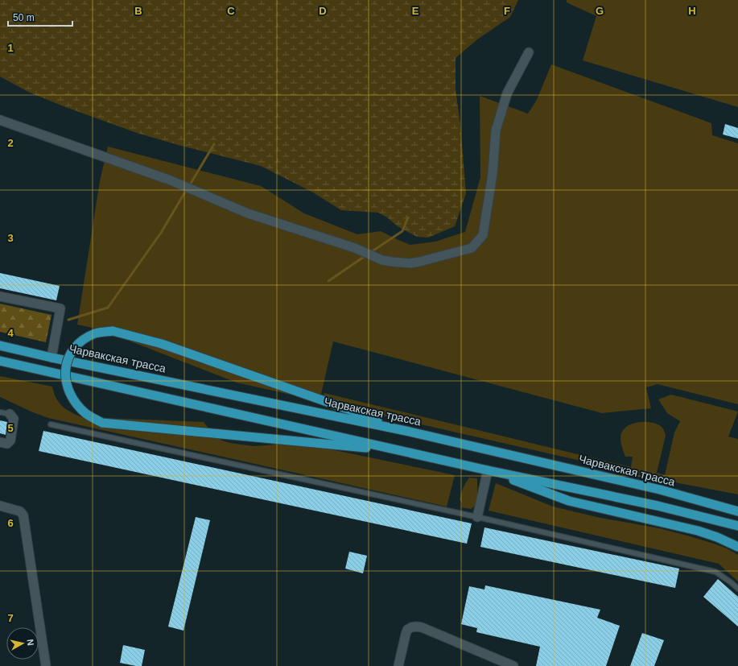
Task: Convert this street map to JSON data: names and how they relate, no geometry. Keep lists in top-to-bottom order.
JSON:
{
  "streets": {
    "highway": ["Чарвакская трасса"]
  },
  "scale_bar": "50 m",
  "north": "right",
  "grid": {
    "columns": [
      "B",
      "C",
      "D",
      "E",
      "F",
      "G",
      "H"
    ],
    "rows": [
      "1",
      "2",
      "3",
      "4",
      "5",
      "6",
      "7"
    ]
  }
}
